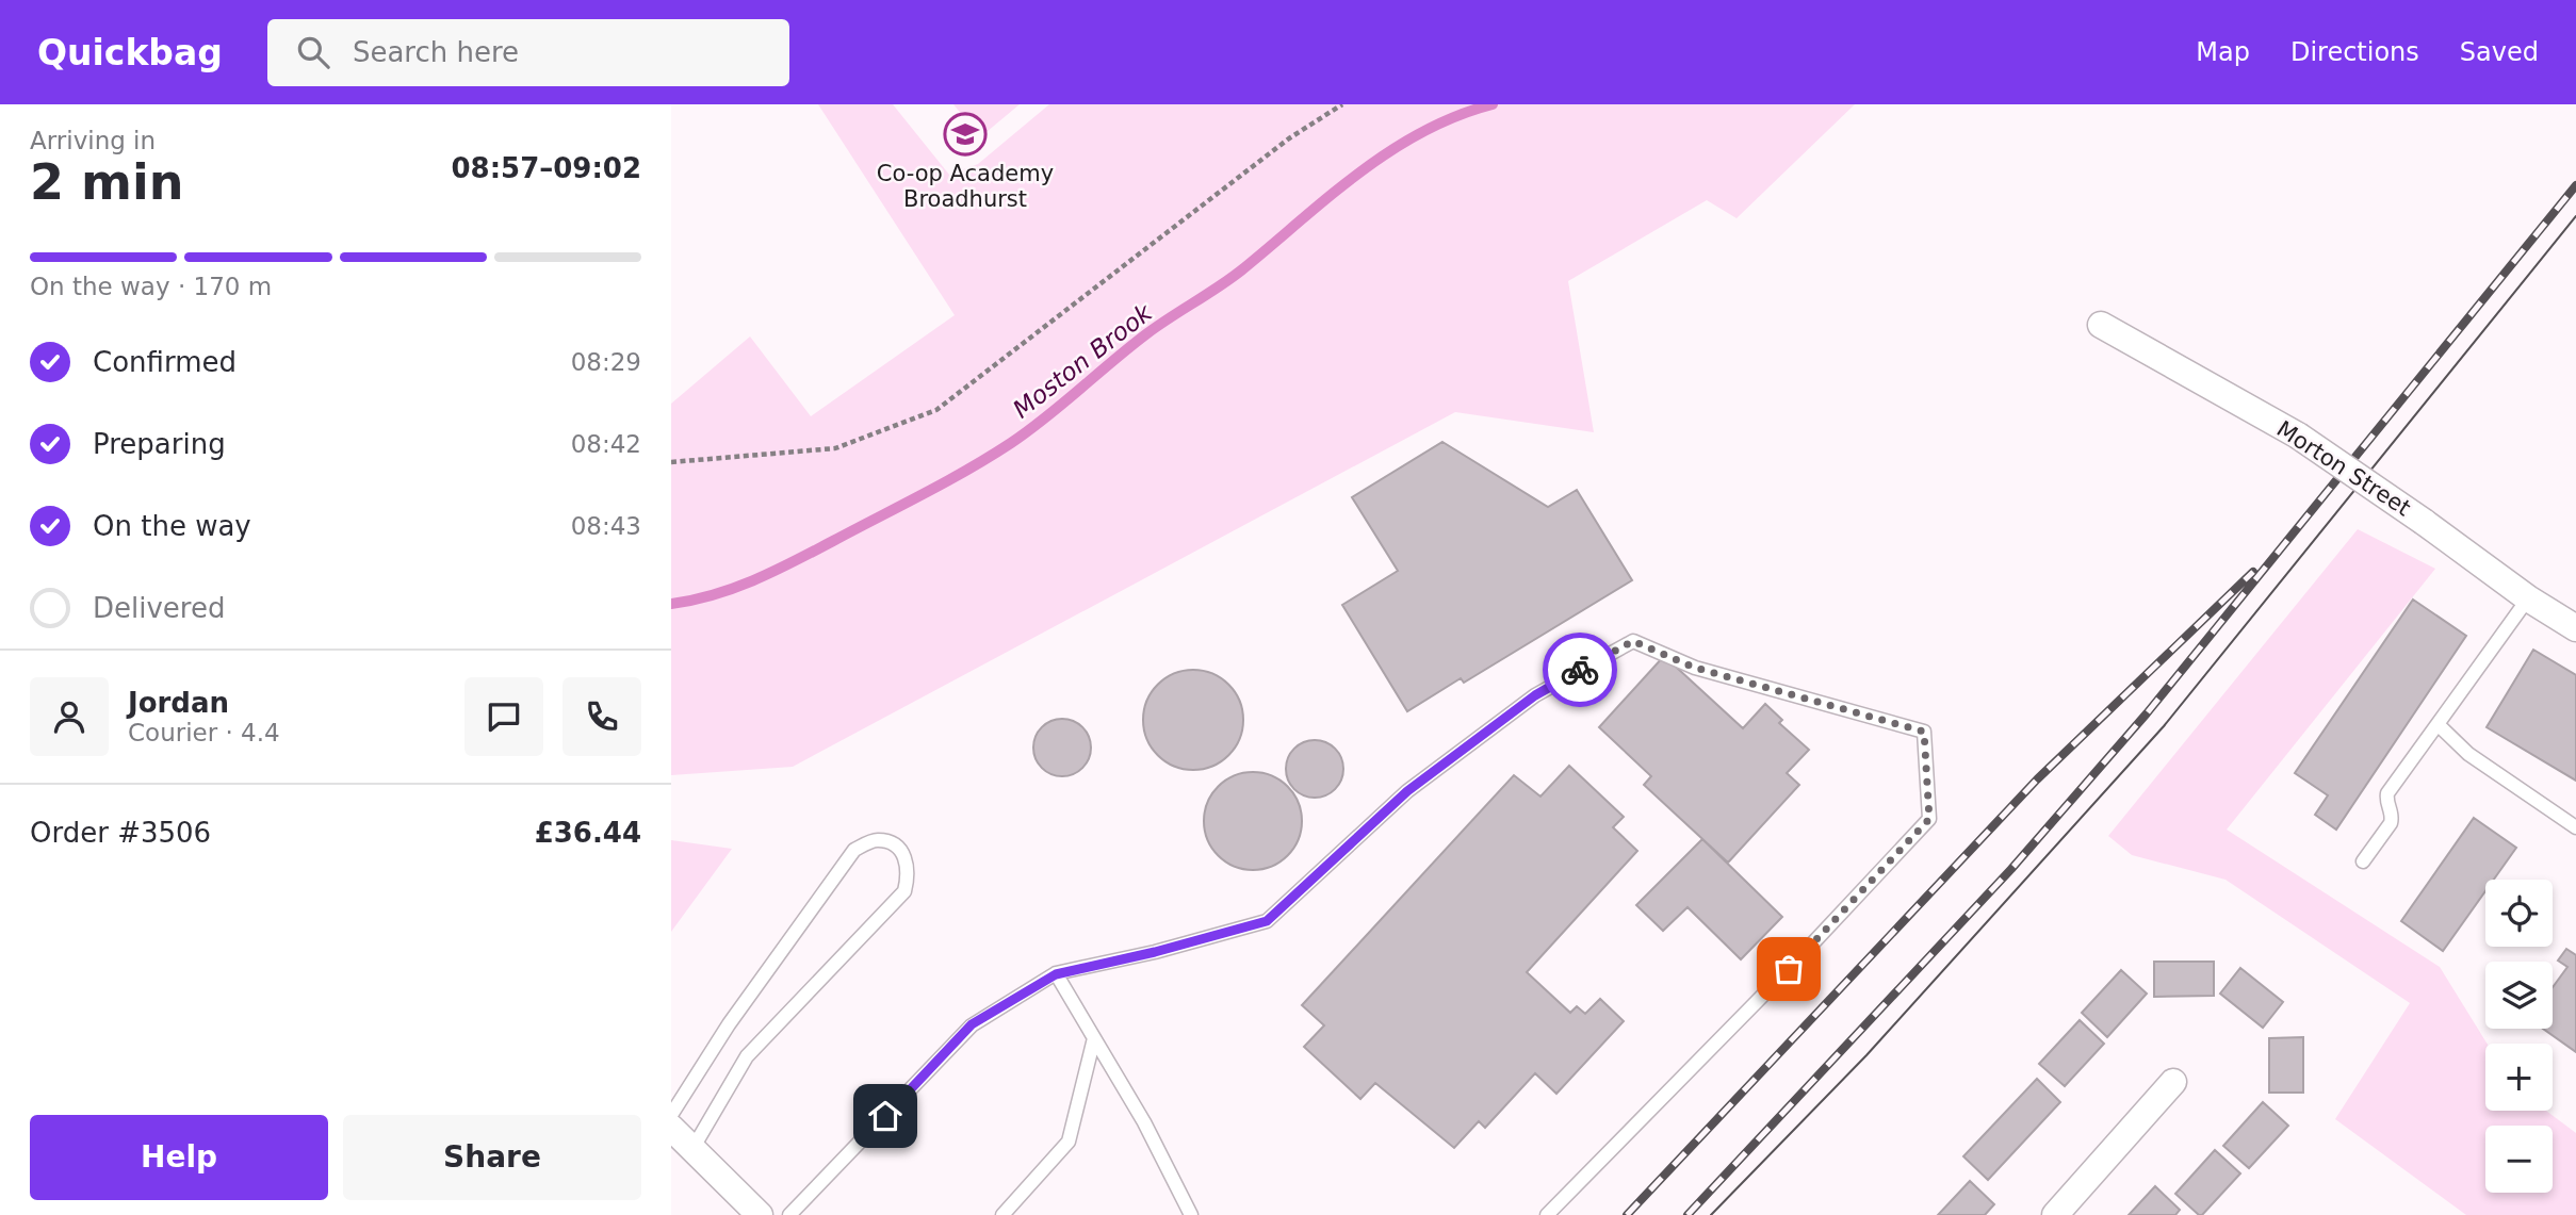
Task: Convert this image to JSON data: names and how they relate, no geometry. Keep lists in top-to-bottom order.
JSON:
{
  "streets": {
    "street": ["Morton Street"]
  },
  "water": ["Moston Brook"],
  "places": {
    "school or university": ["Co-op Academy Broadhurst"]
  },
  "page": {
    "header": "Quickbag",
    "search": "Search here",
    "nav": ["Map", "Directions", "Saved"],
    "heading": ["2 min", "Arriving in", "08:57–09:02"],
    "panel": [
      "Jordan",
      "Courier · 4.4",
      "Order #3506",
      "£36.44"
    ],
    "bar": "On the way · 170 m",
    "list": [
      ["Confirmed", "08:29"],
      ["Preparing", "08:42"],
      ["On the way", "08:43"],
      "Delivered"
    ],
    "map_buttons": ["+", "−"],
    "buttons": ["Help", "Share"]
  }
}
